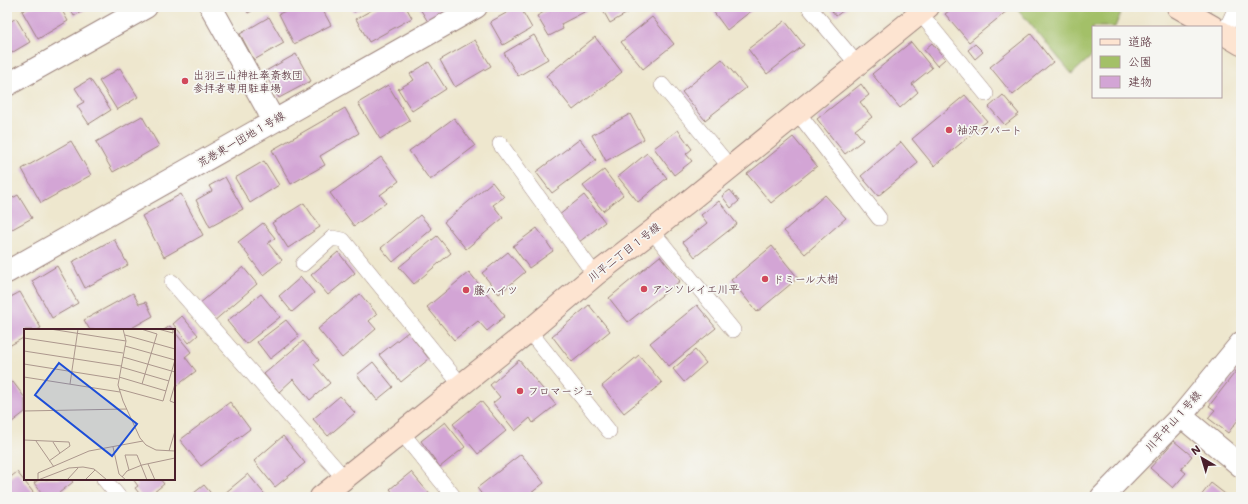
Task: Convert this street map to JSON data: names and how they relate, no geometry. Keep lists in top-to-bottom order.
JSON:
{
  "streets": {
    "street": ["荒巻東一団地１号線", "川平二丁目１号線", "川平中山１号線"]
  },
  "places": [
    "出羽三山神社奉斎教団 参拝者専用駐車場",
    "袖沢アパート",
    "ドミール大樹",
    "アンソレイエ川平",
    "藤ハイツ",
    "フロマージュ"
  ],
  "legend": ["道路", "公園", "建物"],
  "north": "top left"
}
